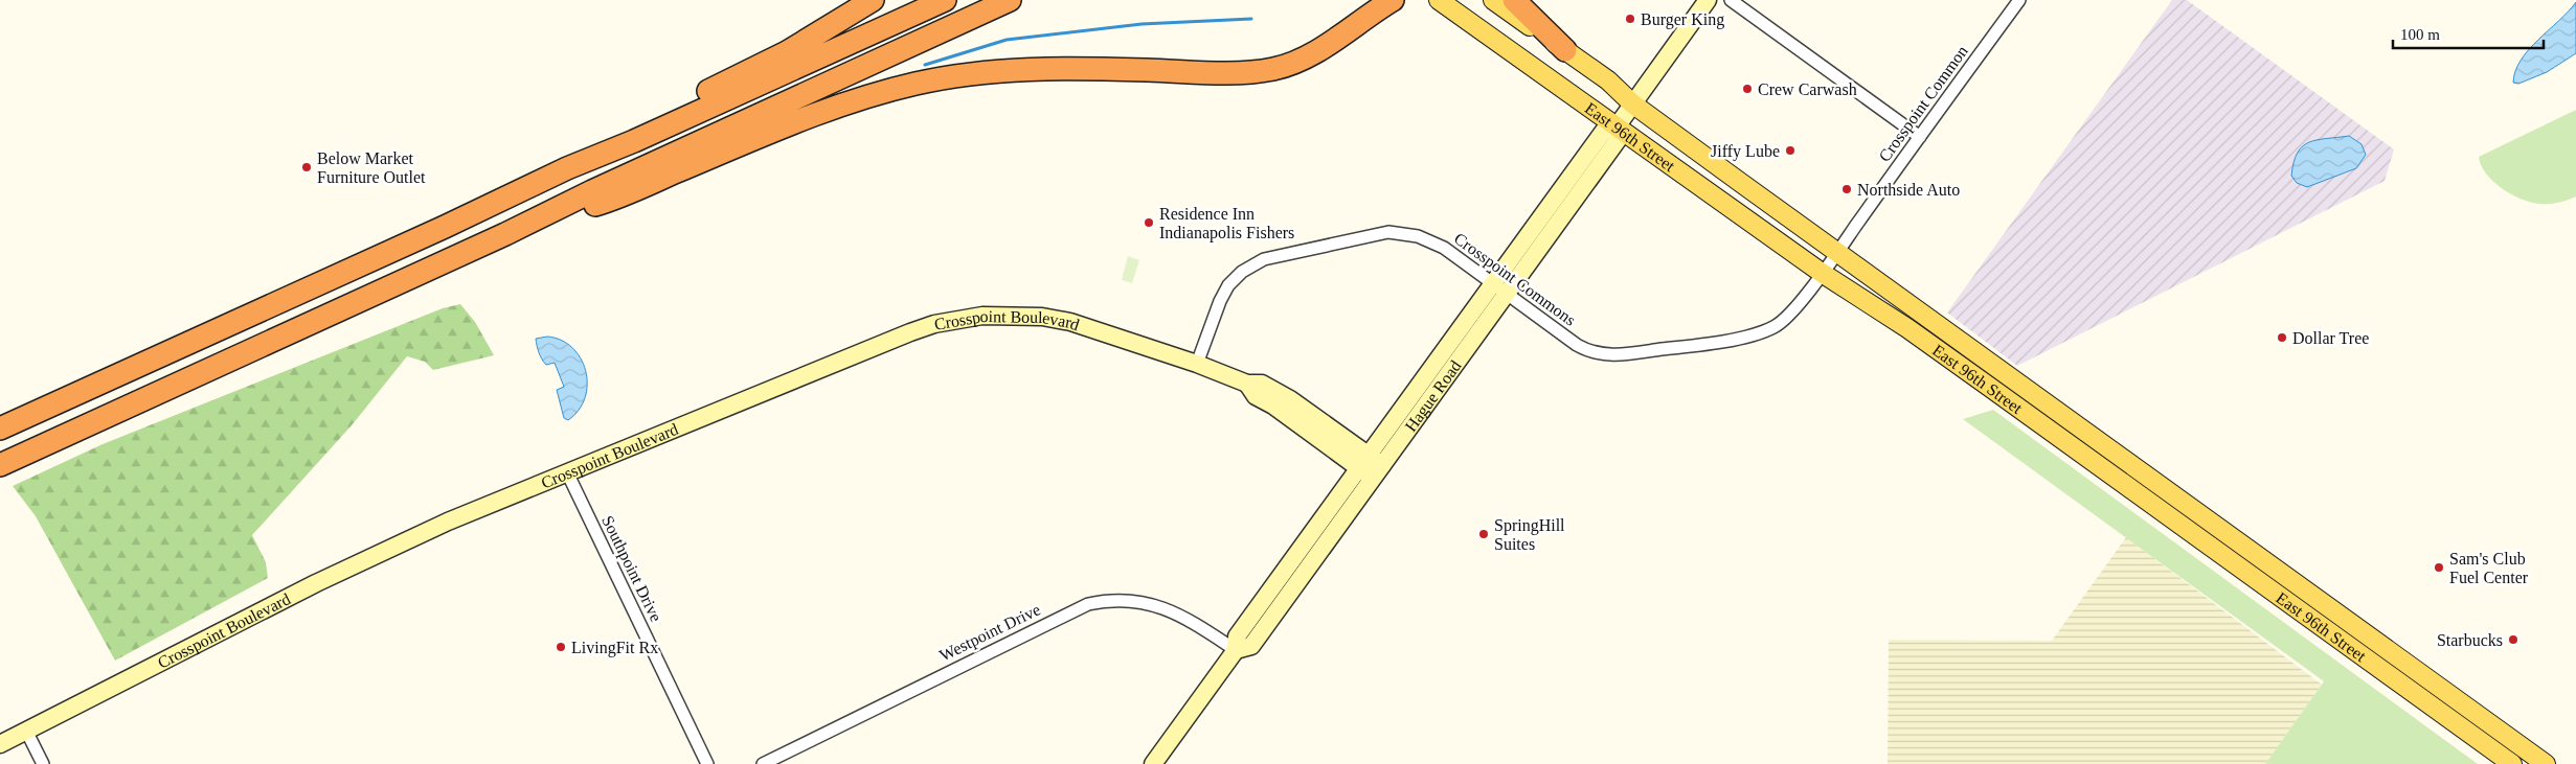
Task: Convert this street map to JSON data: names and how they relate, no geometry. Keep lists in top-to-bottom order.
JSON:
{
  "streets": {
    "main road": ["East 96th Street"],
    "street": [
      "Crosspoint Common",
      "Crosspoint Commons",
      "Crosspoint Boulevard",
      "Hague Road",
      "Southpoint Drive",
      "Westpoint Drive"
    ]
  },
  "crossings": [
    ["Crosspoint Common", "East 96th Street"],
    ["Crosspoint Common", "Crosspoint Commons"],
    ["East 96th Street", "Crosspoint Commons"],
    ["East 96th Street", "Hague Road"],
    ["Crosspoint Commons", "Crosspoint Boulevard"],
    ["Crosspoint Commons", "Hague Road"],
    ["Crosspoint Boulevard", "Hague Road"],
    ["Crosspoint Boulevard", "Southpoint Drive"],
    ["Hague Road", "Westpoint Drive"]
  ],
  "places": [
    "Burger King",
    "Crew Carwash",
    "Jiffy Lube",
    "Below Market Furniture Outlet",
    "Northside Auto",
    "Residence Inn Indianapolis Fishers",
    "Dollar Tree",
    "SpringHill Suites",
    "Sam's Club Fuel Center",
    "Starbucks",
    "LivingFit Rx"
  ],
  "scale_bar": "100 m"
}
